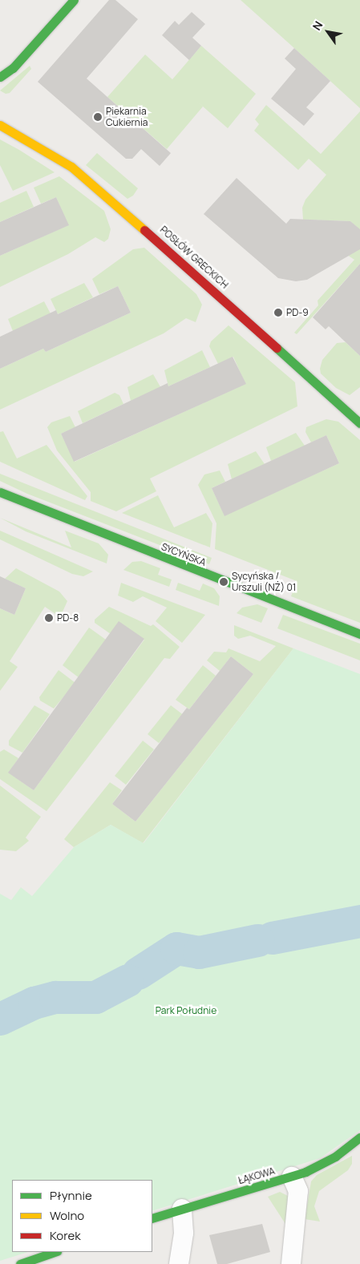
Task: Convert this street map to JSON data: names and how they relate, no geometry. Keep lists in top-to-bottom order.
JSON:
{
  "streets": {
    "street": ["POSŁÓW GRECKICH", "SYCYŃSKA", "ŁĄKOWA"]
  },
  "parks": ["Park Południe"],
  "places": [
    "Piekarnia Cukiernia",
    "PD-9",
    "Sycyńska / Urszuli (NŻ) 01",
    "PD-8"
  ],
  "legend": ["Płynnie", "Wolno", "Korek"],
  "north": "top left"
}
